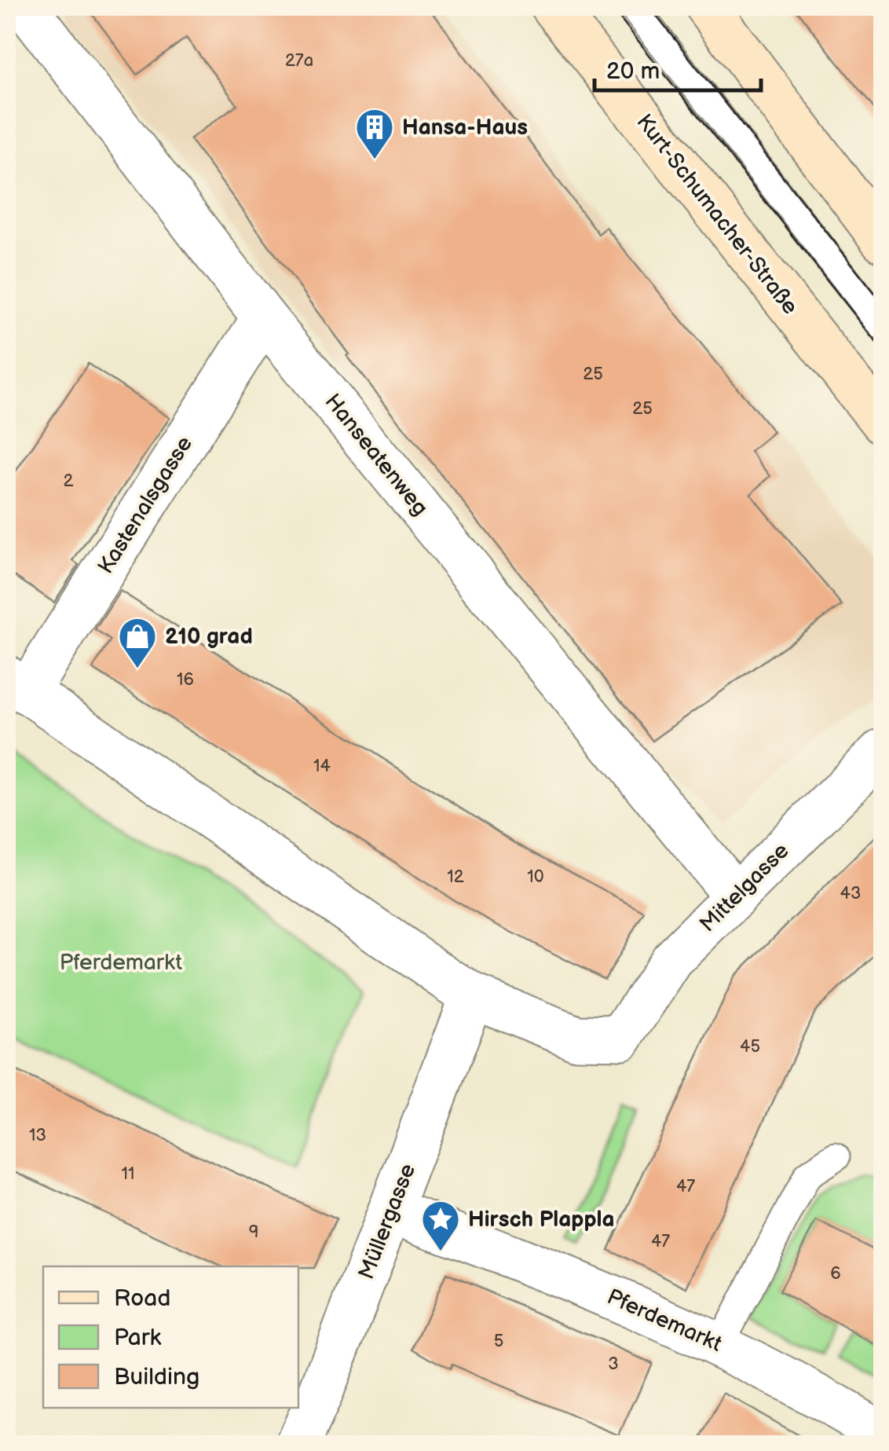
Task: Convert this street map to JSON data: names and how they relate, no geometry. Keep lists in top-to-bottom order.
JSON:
{
  "streets": {
    "main road": ["Kurt-Schumacher-Straße"],
    "street": [
      "Hanseatenweg",
      "Kastenalsgasse",
      "Mittelgasse",
      "Müllergasse",
      "Pferdemarkt"
    ]
  },
  "crossings": [
    ["Hanseatenweg", "Kastenalsgasse"],
    ["Hanseatenweg", "Mittelgasse"],
    ["Mittelgasse", "Müllergasse"],
    ["Müllergasse", "Pferdemarkt"]
  ],
  "parks": ["Pferdemarkt"],
  "places": {
    "building": ["Hansa-Haus"],
    "shop": ["210 grad"],
    "place": ["Hirsch Plappla"]
  },
  "house_numbers": [
    "27a",
    "25",
    "25",
    "2",
    "16",
    "14",
    "12",
    "10",
    "43",
    "45",
    "13",
    "11",
    "47",
    "9",
    "47",
    "6",
    "5",
    "3"
  ],
  "legend": ["Road", "Park", "Building"],
  "scale_bar": "20 m"
}
